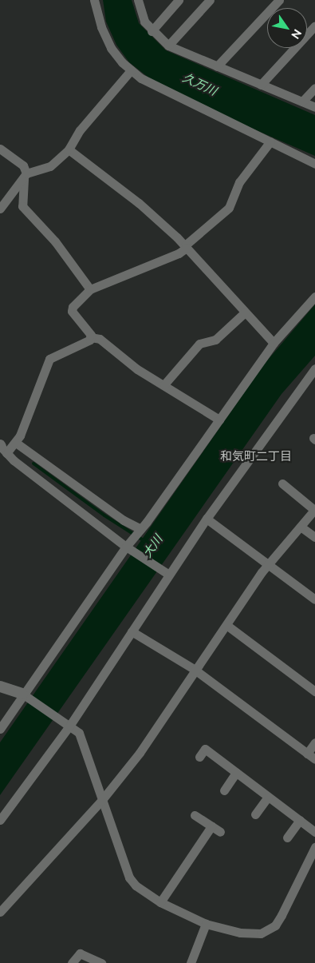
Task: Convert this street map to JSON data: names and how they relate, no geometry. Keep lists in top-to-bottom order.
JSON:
{
  "districts": ["和気町二丁目"],
  "water": ["久万川", "大川"],
  "north": "bottom right"
}
